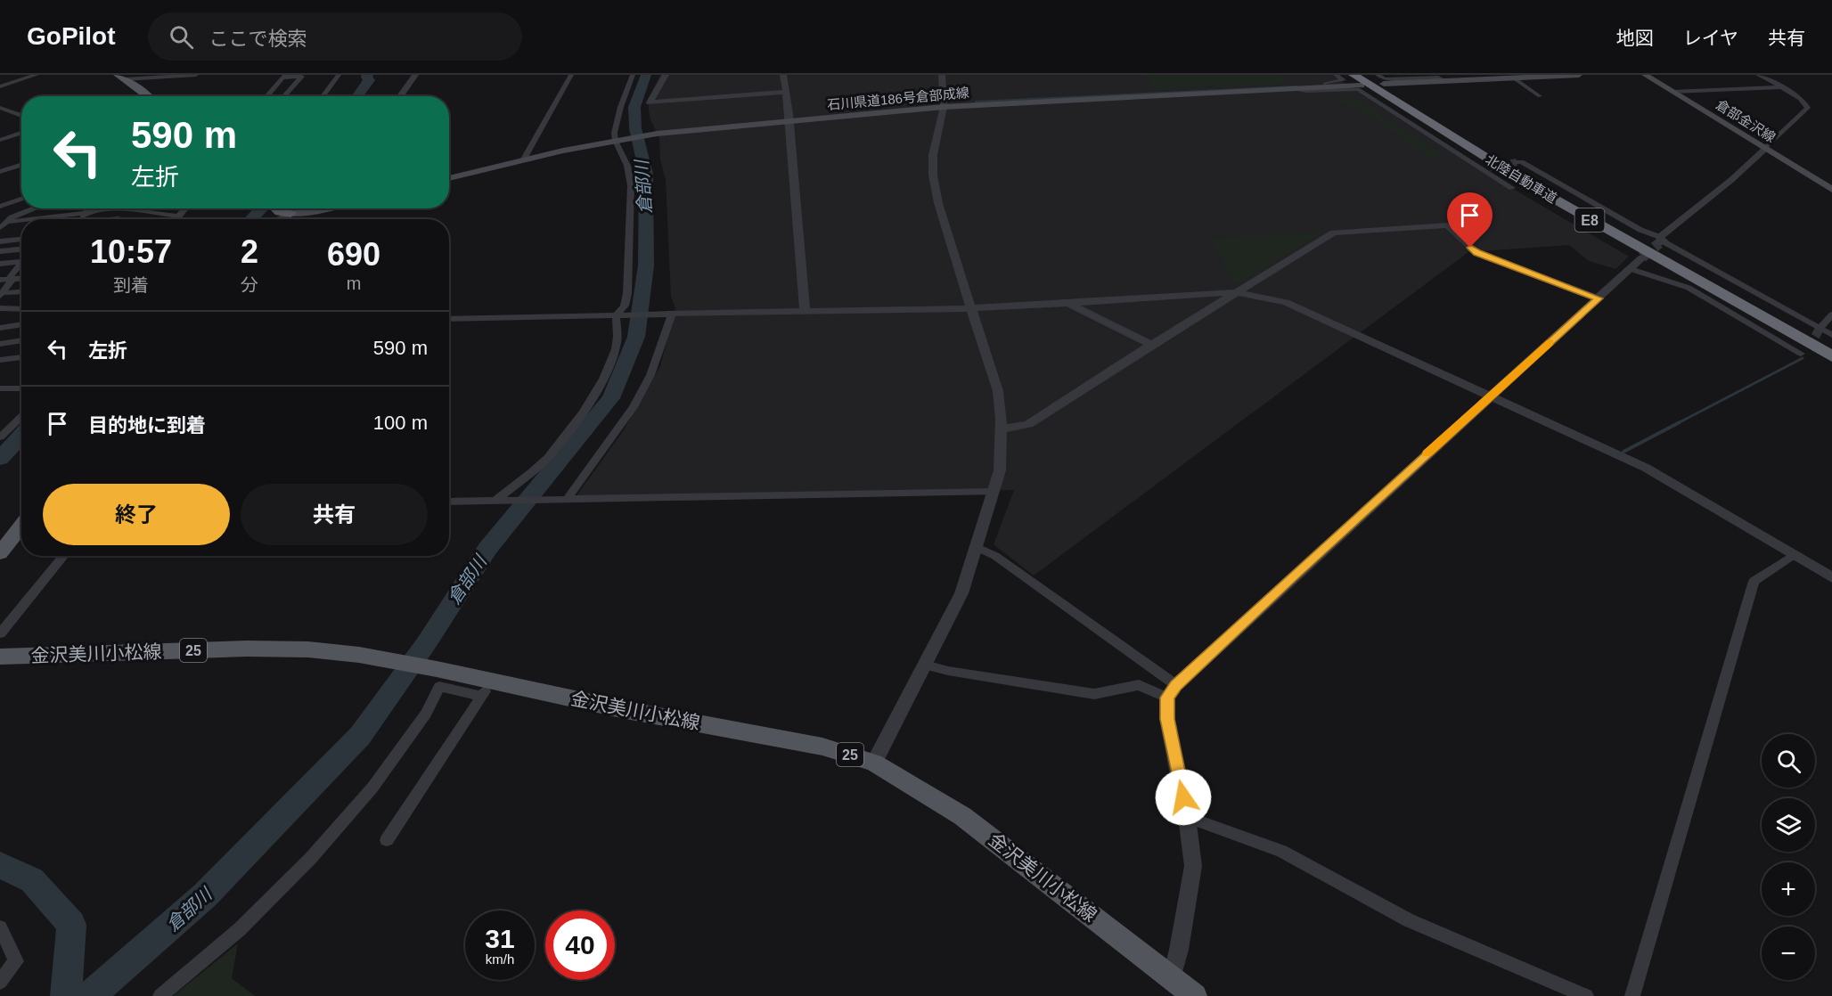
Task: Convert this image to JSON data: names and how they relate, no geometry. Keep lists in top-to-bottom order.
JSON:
{
  "streets": {
    "highway": ["北陸自動車道", "E8"],
    "main road": [
      "石川県道186号倉部成線",
      "倉部金沢線",
      "25",
      "金沢美川小松線"
    ]
  },
  "crossings": [
    ["石川県道186号倉部成線", "北陸自動車道"]
  ],
  "water": ["倉部川"],
  "page": {
    "header": "GoPilot",
    "search": "ここで検索",
    "nav": ["地図", "レイヤ", "共有"],
    "turn": ["590 m", "左折"],
    "eta": [
      "10:57",
      "到着",
      "2",
      "分",
      "690",
      "m"
    ],
    "list": [
      {
        "name": "左折",
        "value": "590 m"
      },
      {
        "name": "目的地に到着",
        "value": "100 m"
      }
    ],
    "buttons": ["終了", "共有"],
    "map_buttons": ["+", "−"],
    "speed": "31 km/h",
    "limit": "40"
  }
}
